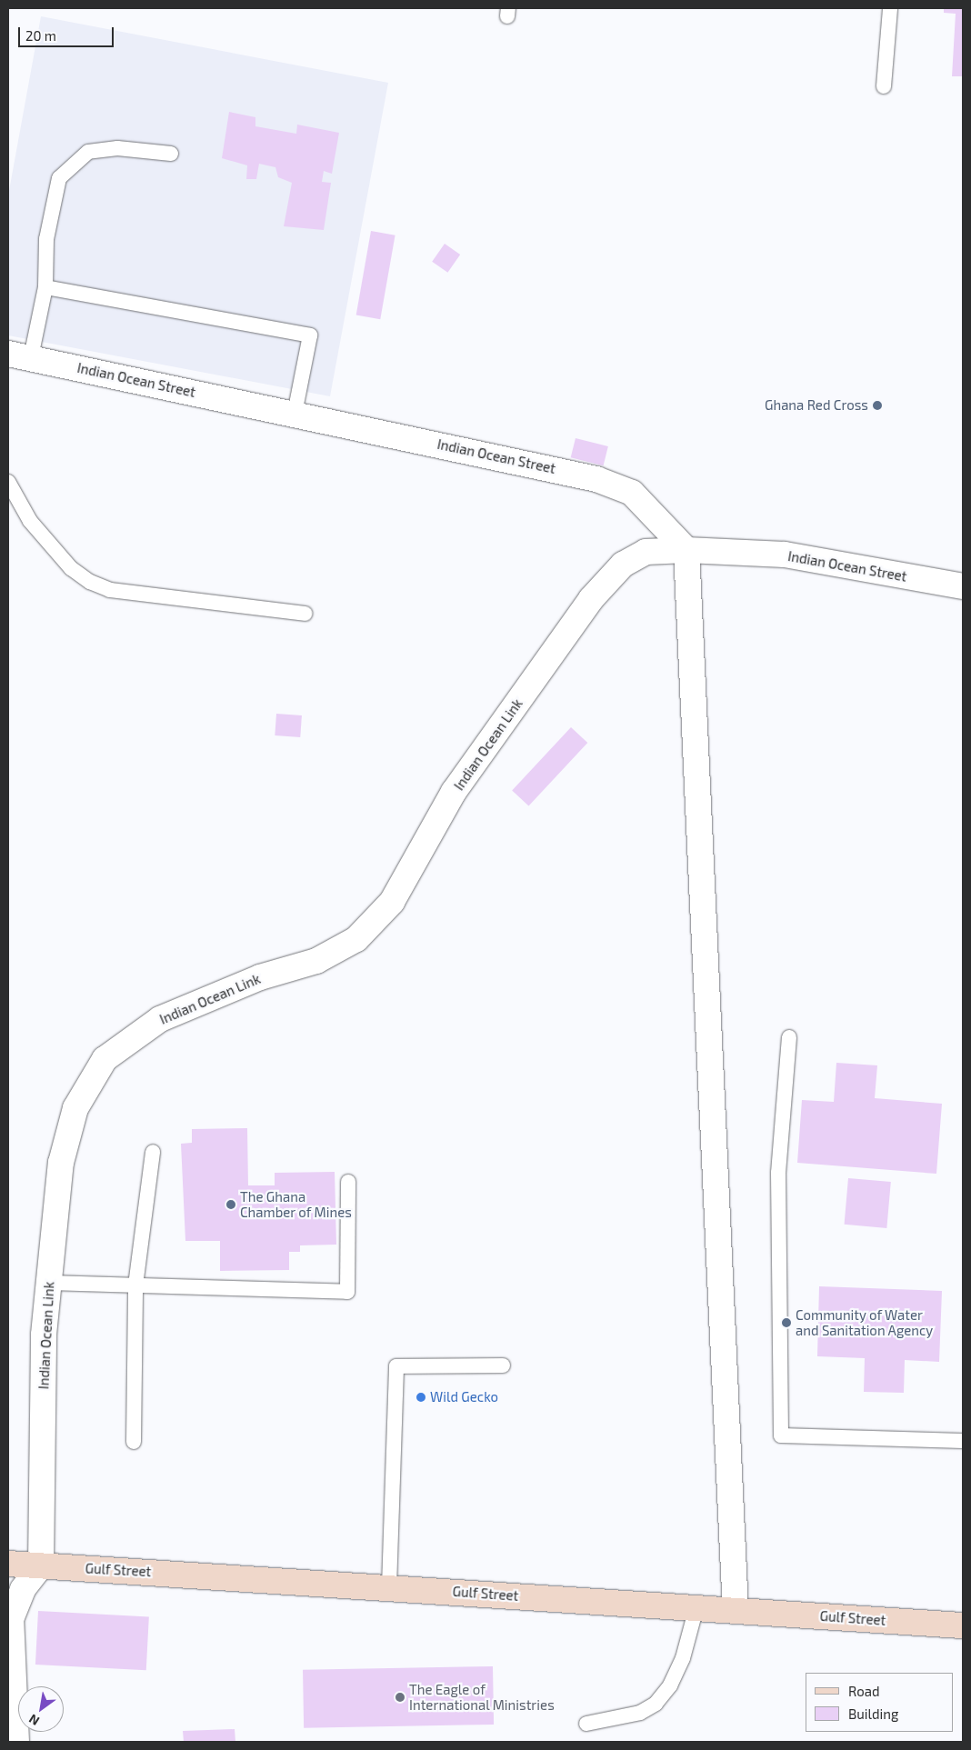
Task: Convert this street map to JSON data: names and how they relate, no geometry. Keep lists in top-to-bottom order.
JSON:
{
  "streets": {
    "street": ["Indian Ocean Street", "Indian Ocean Link", "Gulf Street"]
  },
  "crossings": [
    ["Indian Ocean Street", "Indian Ocean Link"],
    ["Indian Ocean Link", "Gulf Street"]
  ],
  "places": [
    "Ghana Red Cross",
    "The Ghana Chamber of Mines",
    "Community of Water and Sanitation Agency",
    "Wild Gecko",
    "The Eagle of International Ministries"
  ],
  "legend": ["Road", "Building"],
  "scale_bar": "20 m",
  "north": "bottom left"
}
